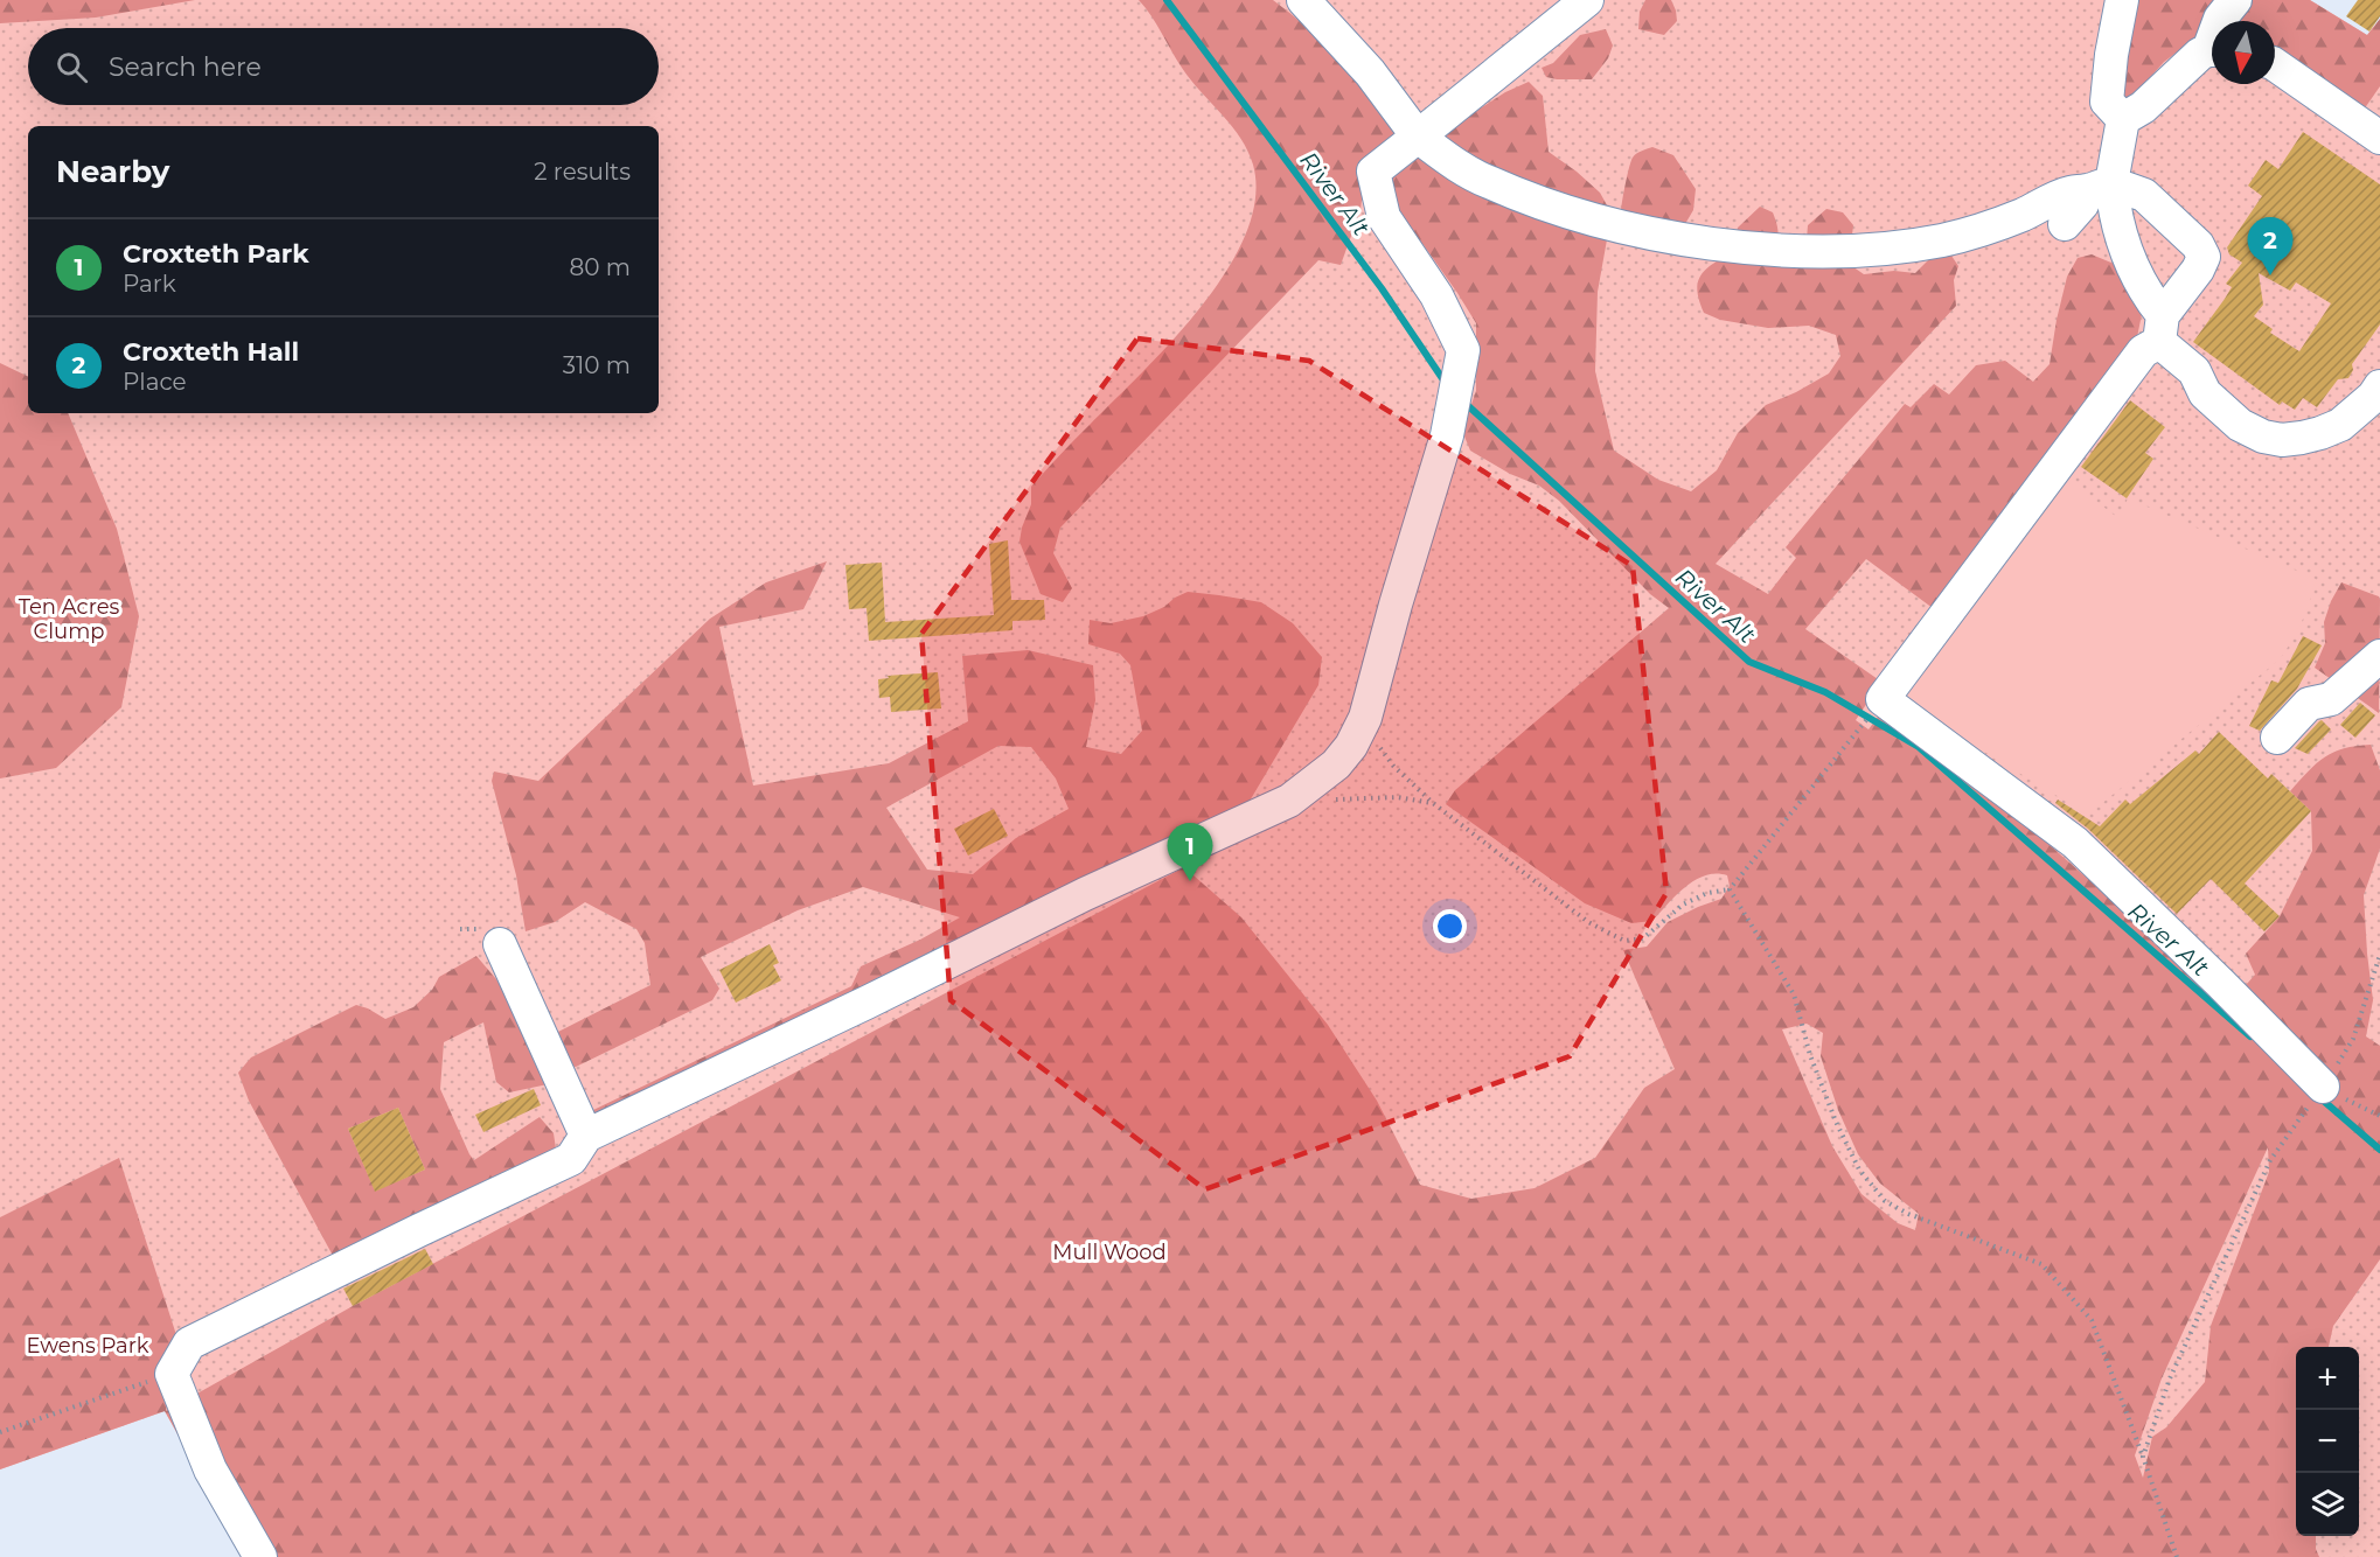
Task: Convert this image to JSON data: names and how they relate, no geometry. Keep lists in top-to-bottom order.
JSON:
{
  "water": ["River Alt"],
  "parks": ["Ten Acres Clump", "Mull Wood", "Ewens Park"],
  "north": "bottom",
  "page": {
    "search": "Search here",
    "heading": ["Nearby", "2 results"],
    "pins": ["2", "1"],
    "list": [
      {
        "mark": "1",
        "name": "Croxteth Park",
        "note": "Park",
        "value": "80 m"
      },
      {
        "mark": "2",
        "name": "Croxteth Hall",
        "note": "Place",
        "value": "310 m"
      }
    ],
    "map_buttons": ["+", "−"]
  }
}
